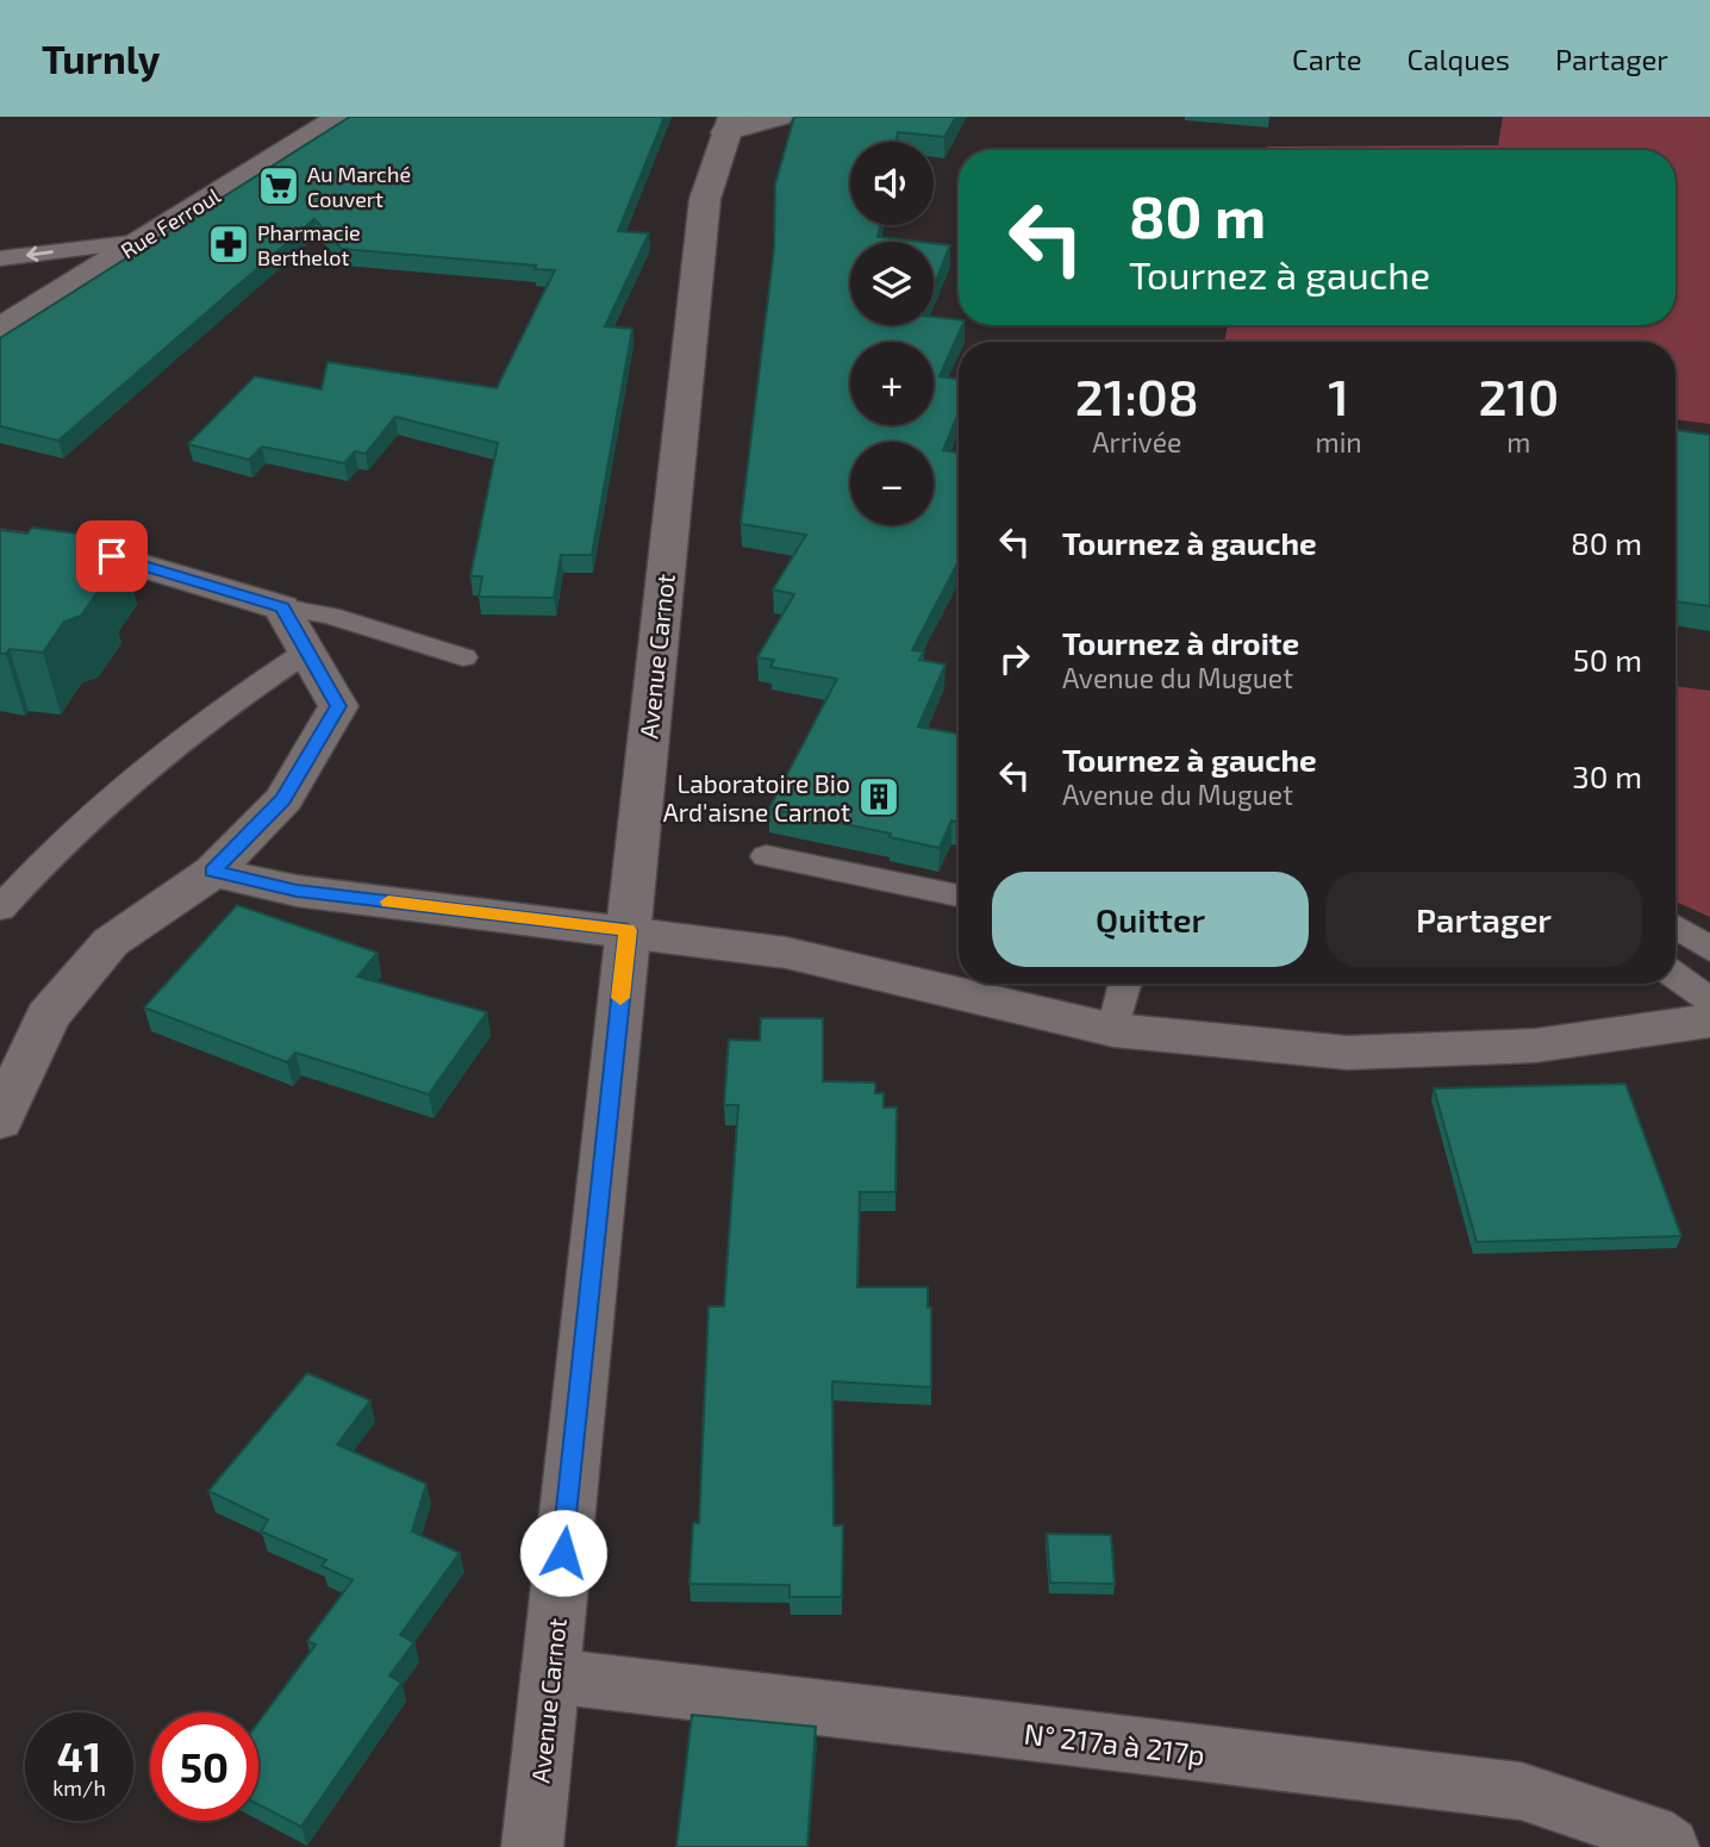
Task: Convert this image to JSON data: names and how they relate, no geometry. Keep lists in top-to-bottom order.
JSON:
{
  "streets": {
    "street": ["Rue Ferroul", "Avenue Carnot", "N° 217a à 217p"]
  },
  "crossings": [
    ["Avenue Carnot", "N° 217a à 217p"]
  ],
  "places": {
    "supermarket": ["Au Marché Couvert"],
    "pharmacy": ["Pharmacie Berthelot"],
    "building": ["Laboratoire Bio Ard'aisne Carnot"]
  },
  "page": {
    "header": "Turnly",
    "nav": ["Carte", "Calques", "Partager"],
    "map_buttons": ["+", "−"],
    "turn": ["80 m", "Tournez à gauche"],
    "eta": [
      "21:08",
      "Arrivée",
      "1",
      "min",
      "210",
      "m"
    ],
    "list": [
      {
        "name": "Tournez à gauche",
        "value": "80 m"
      },
      {
        "name": "Tournez à droite",
        "note": "Avenue du Muguet",
        "value": "50 m"
      },
      {
        "name": "Tournez à gauche",
        "note": "Avenue du Muguet",
        "value": "30 m"
      }
    ],
    "buttons": ["Quitter", "Partager"],
    "speed": "41 km/h",
    "limit": "50"
  }
}
